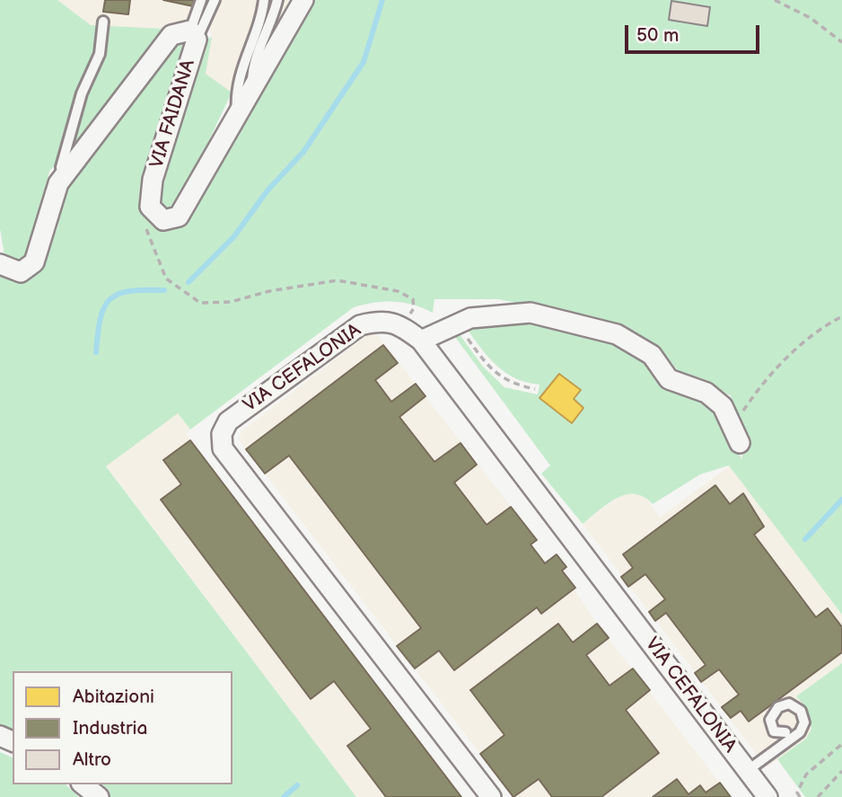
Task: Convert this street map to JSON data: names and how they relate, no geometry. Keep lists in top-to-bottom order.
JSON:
{
  "streets": {
    "street": ["VIA FAIDANA", "VIA CEFALONIA"]
  },
  "legend": ["Abitazioni", "Industria", "Altro"],
  "scale_bar": "50 m"
}
